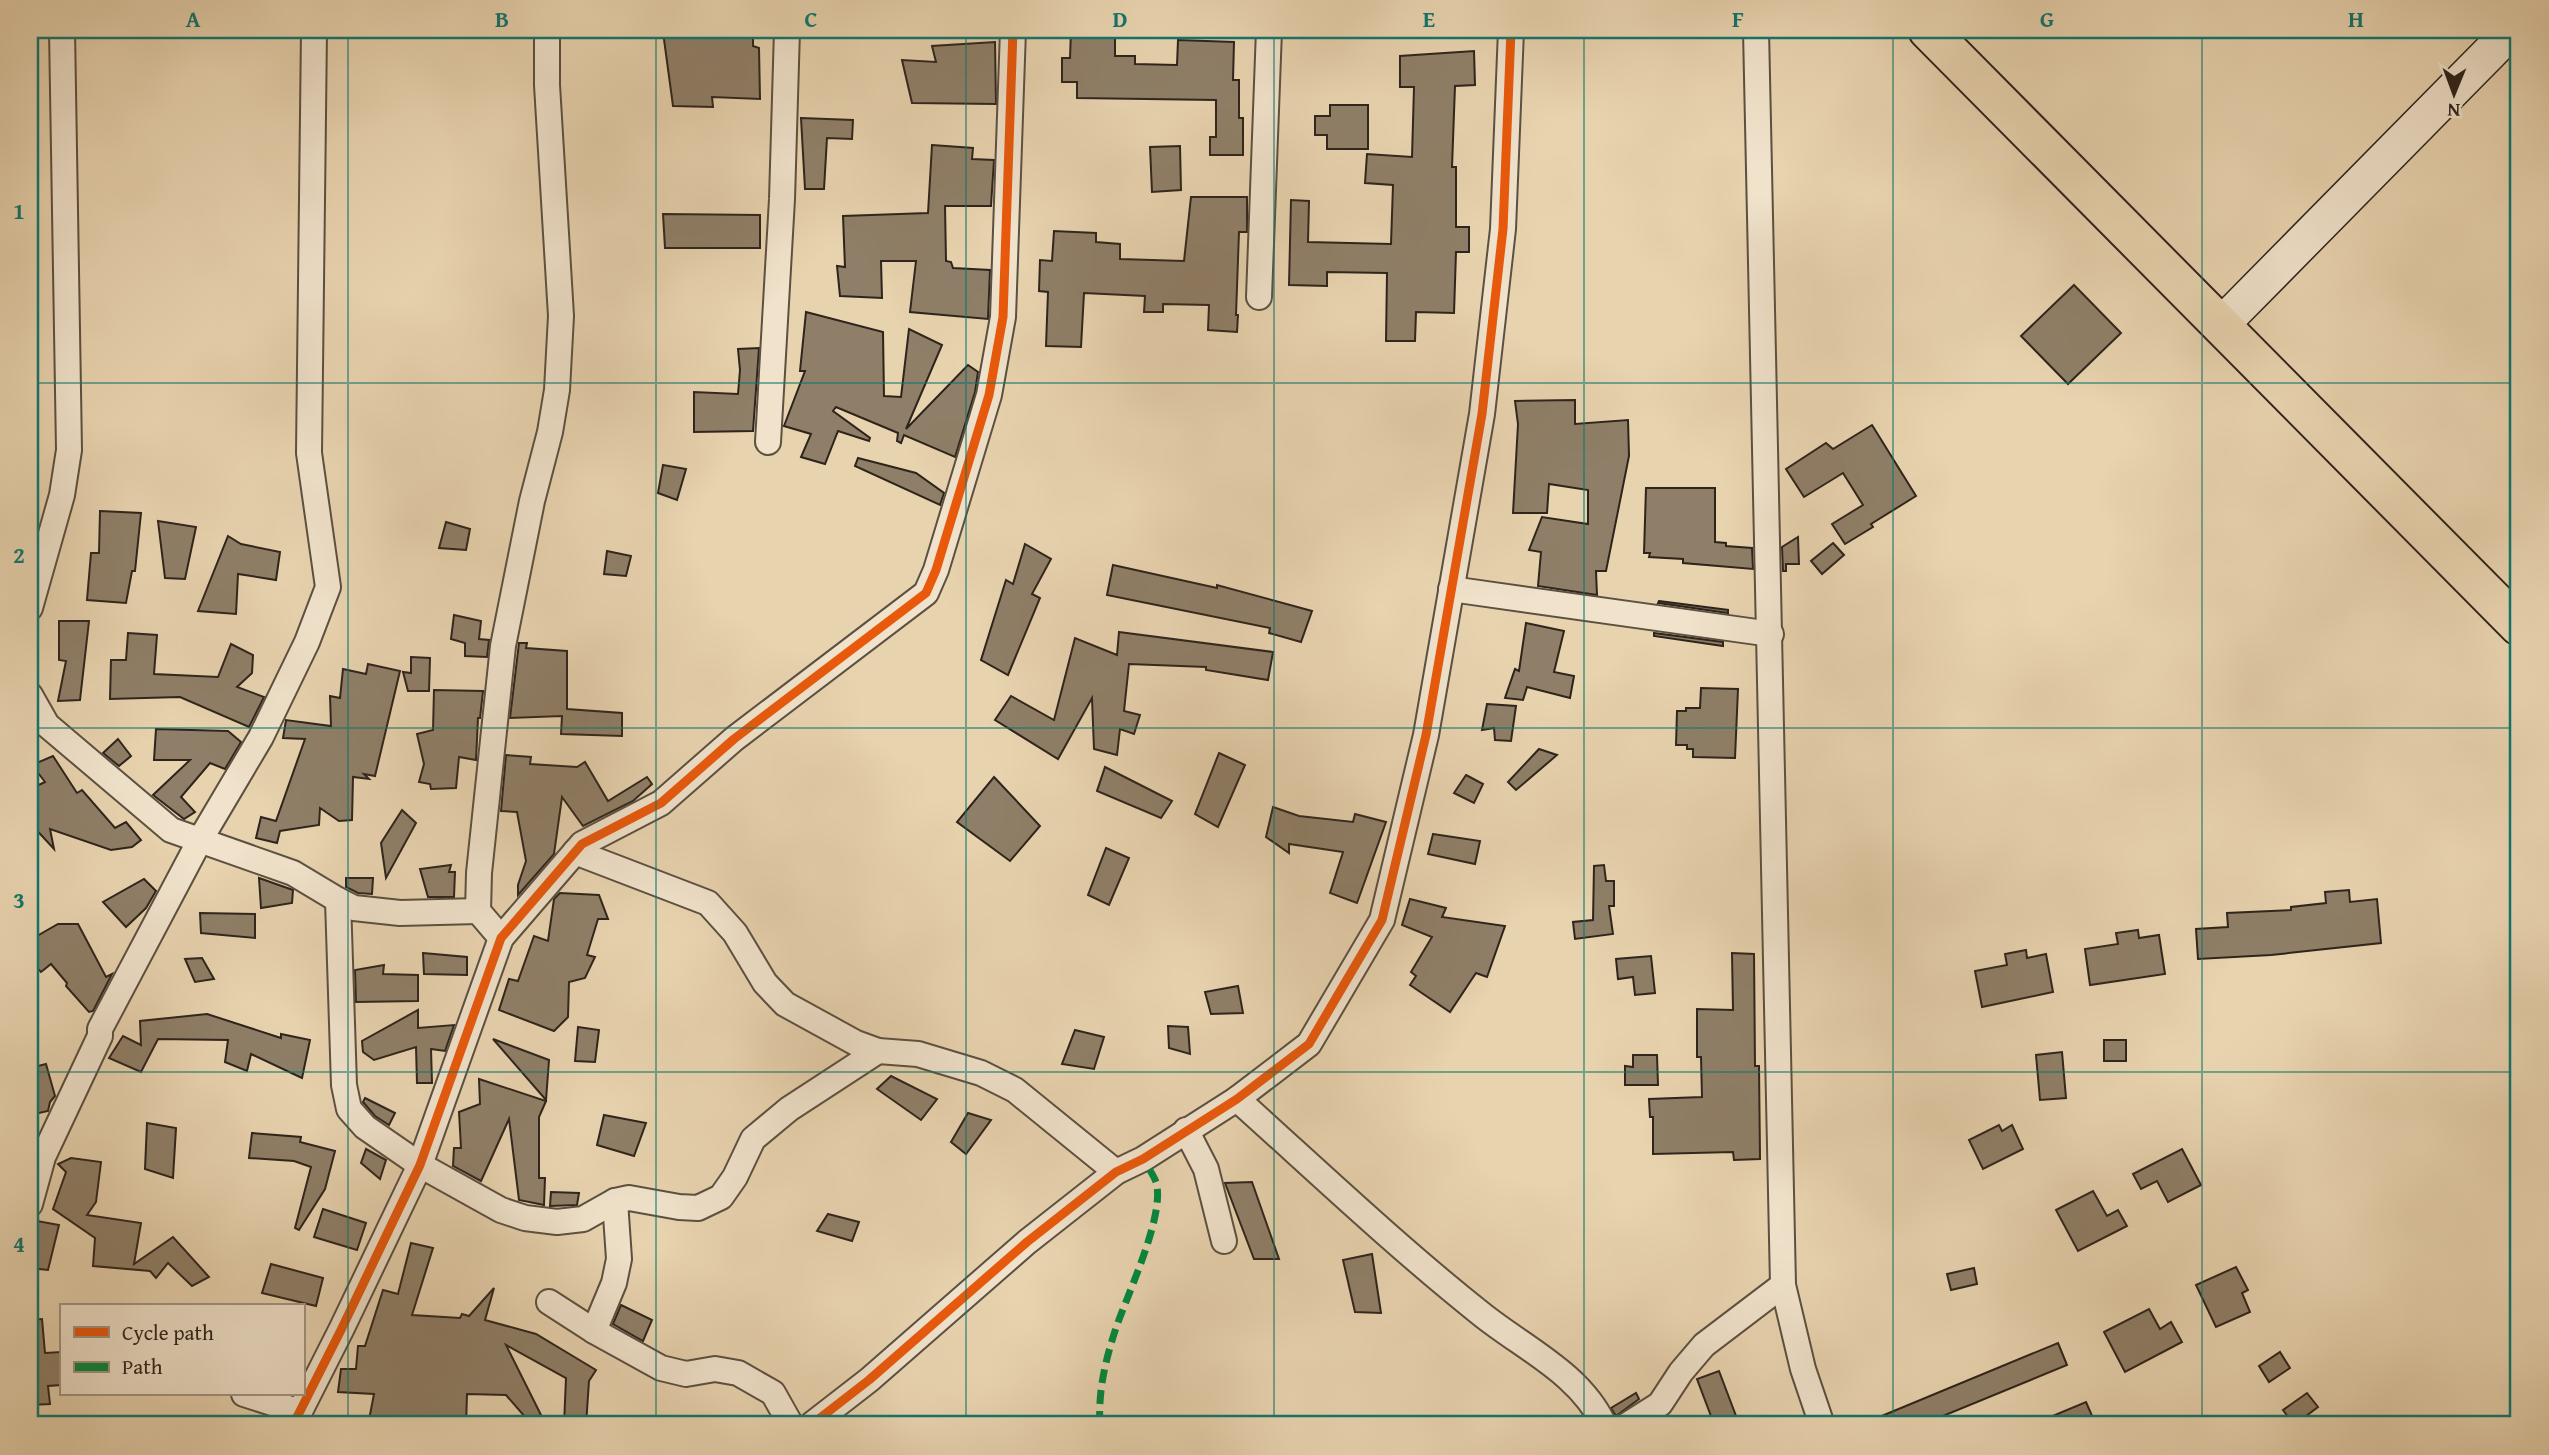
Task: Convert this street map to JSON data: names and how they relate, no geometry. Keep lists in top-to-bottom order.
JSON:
{
  "legend": ["Cycle path", "Path"],
  "north": "bottom",
  "grid": {
    "columns": [
      "A",
      "B",
      "C",
      "D",
      "E",
      "F",
      "G",
      "H"
    ],
    "rows": [
      "1",
      "2",
      "3",
      "4"
    ]
  }
}
